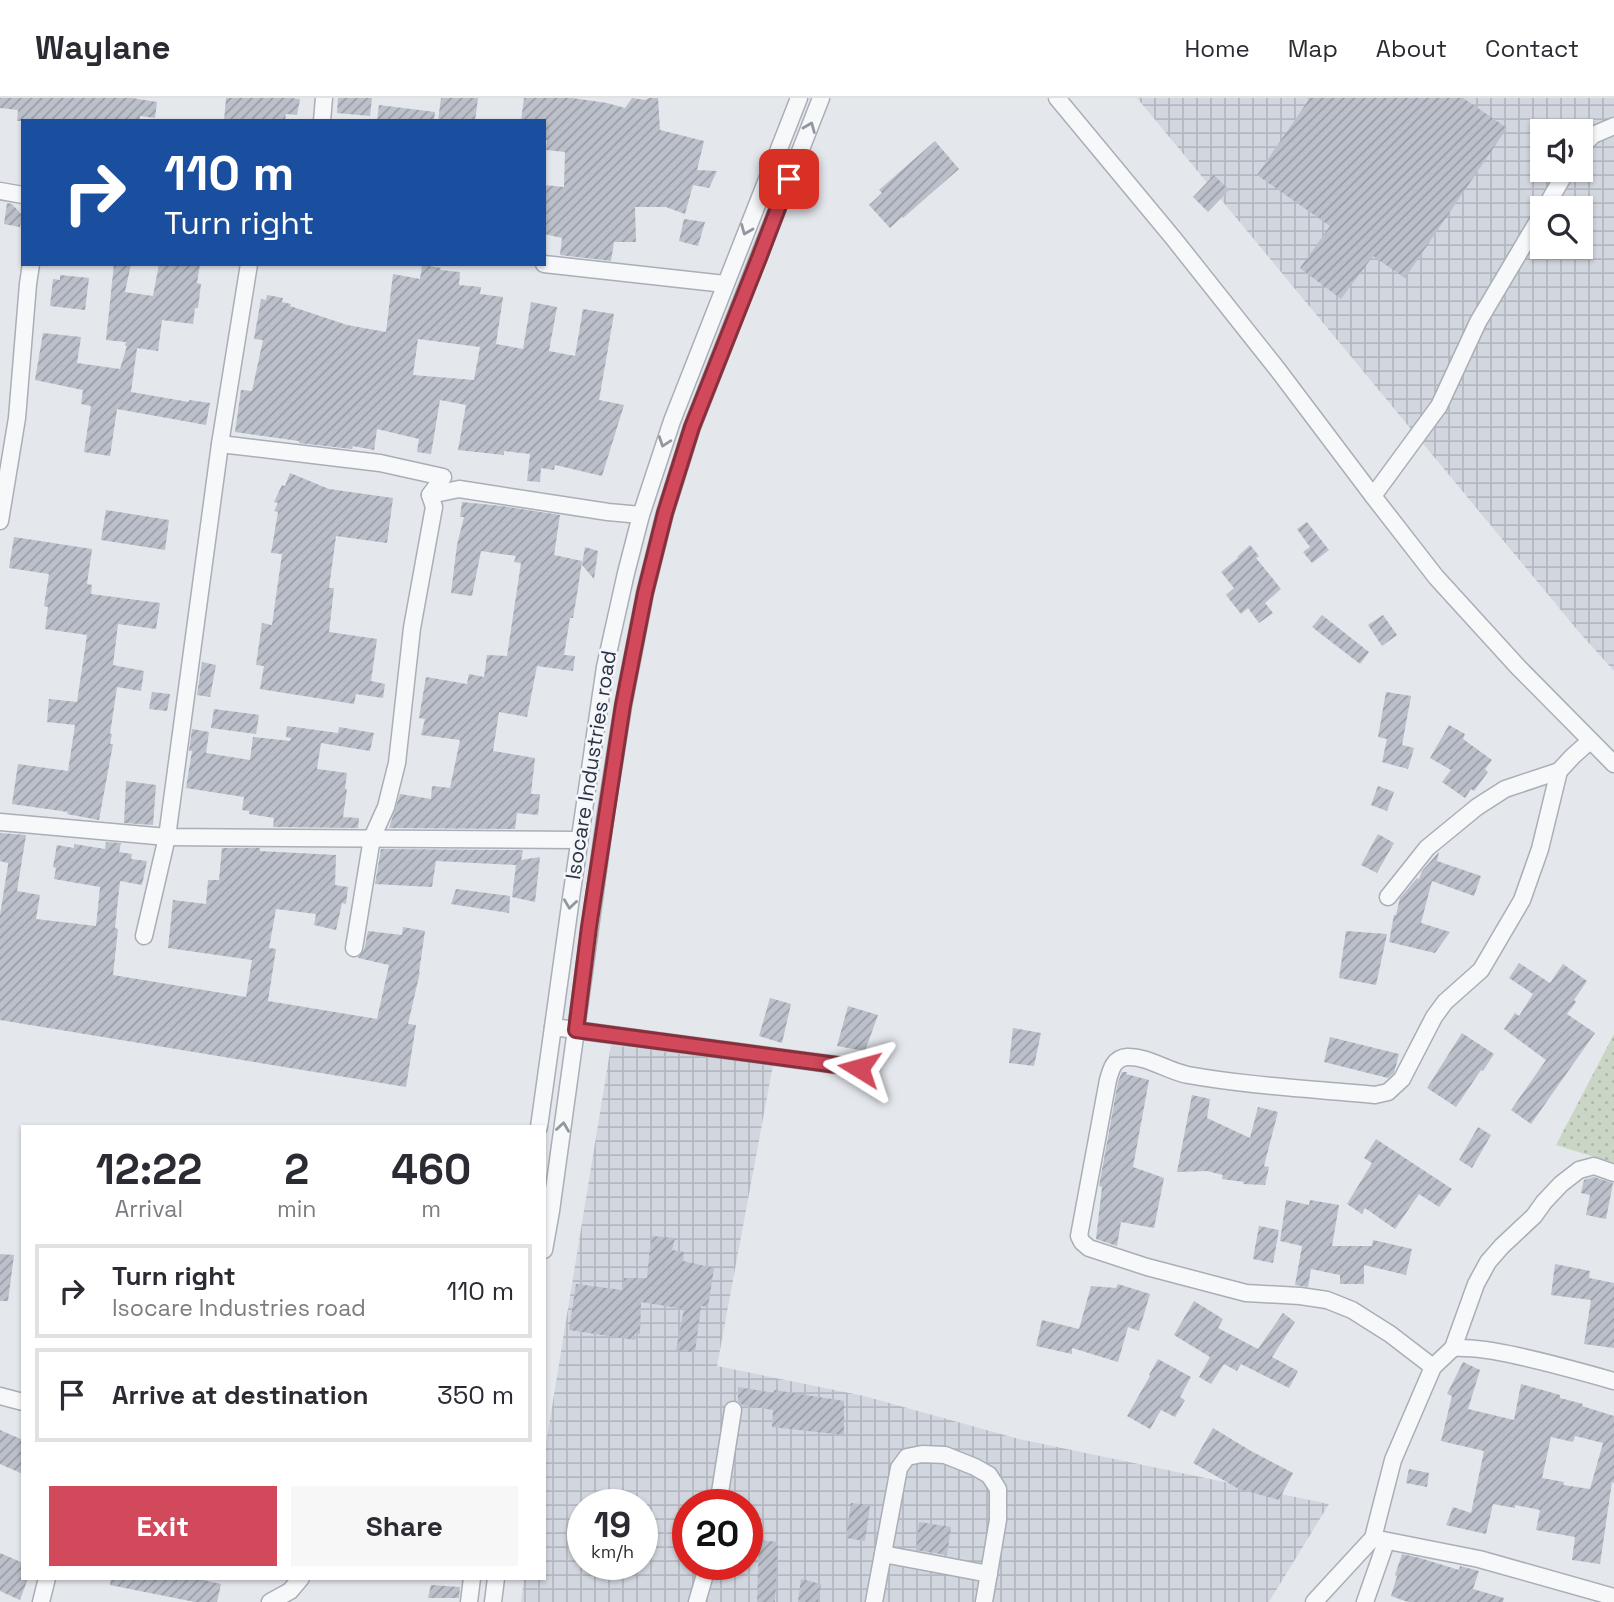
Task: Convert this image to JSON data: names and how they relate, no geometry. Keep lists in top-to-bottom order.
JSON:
{
  "streets": {
    "street": ["Isocare Industries road"]
  },
  "page": {
    "header": "Waylane",
    "nav": [
      "Home",
      "Map",
      "About",
      "Contact"
    ],
    "turn": ["110 m", "Turn right"],
    "eta": [
      "12:22",
      "Arrival",
      "2",
      "min",
      "460",
      "m"
    ],
    "list": [
      {
        "name": "Turn right",
        "note": "Isocare Industries road",
        "value": "110 m"
      },
      {
        "name": "Arrive at destination",
        "value": "350 m"
      }
    ],
    "buttons": ["Exit", "Share"],
    "speed": "19 km/h",
    "limit": "20"
  }
}
